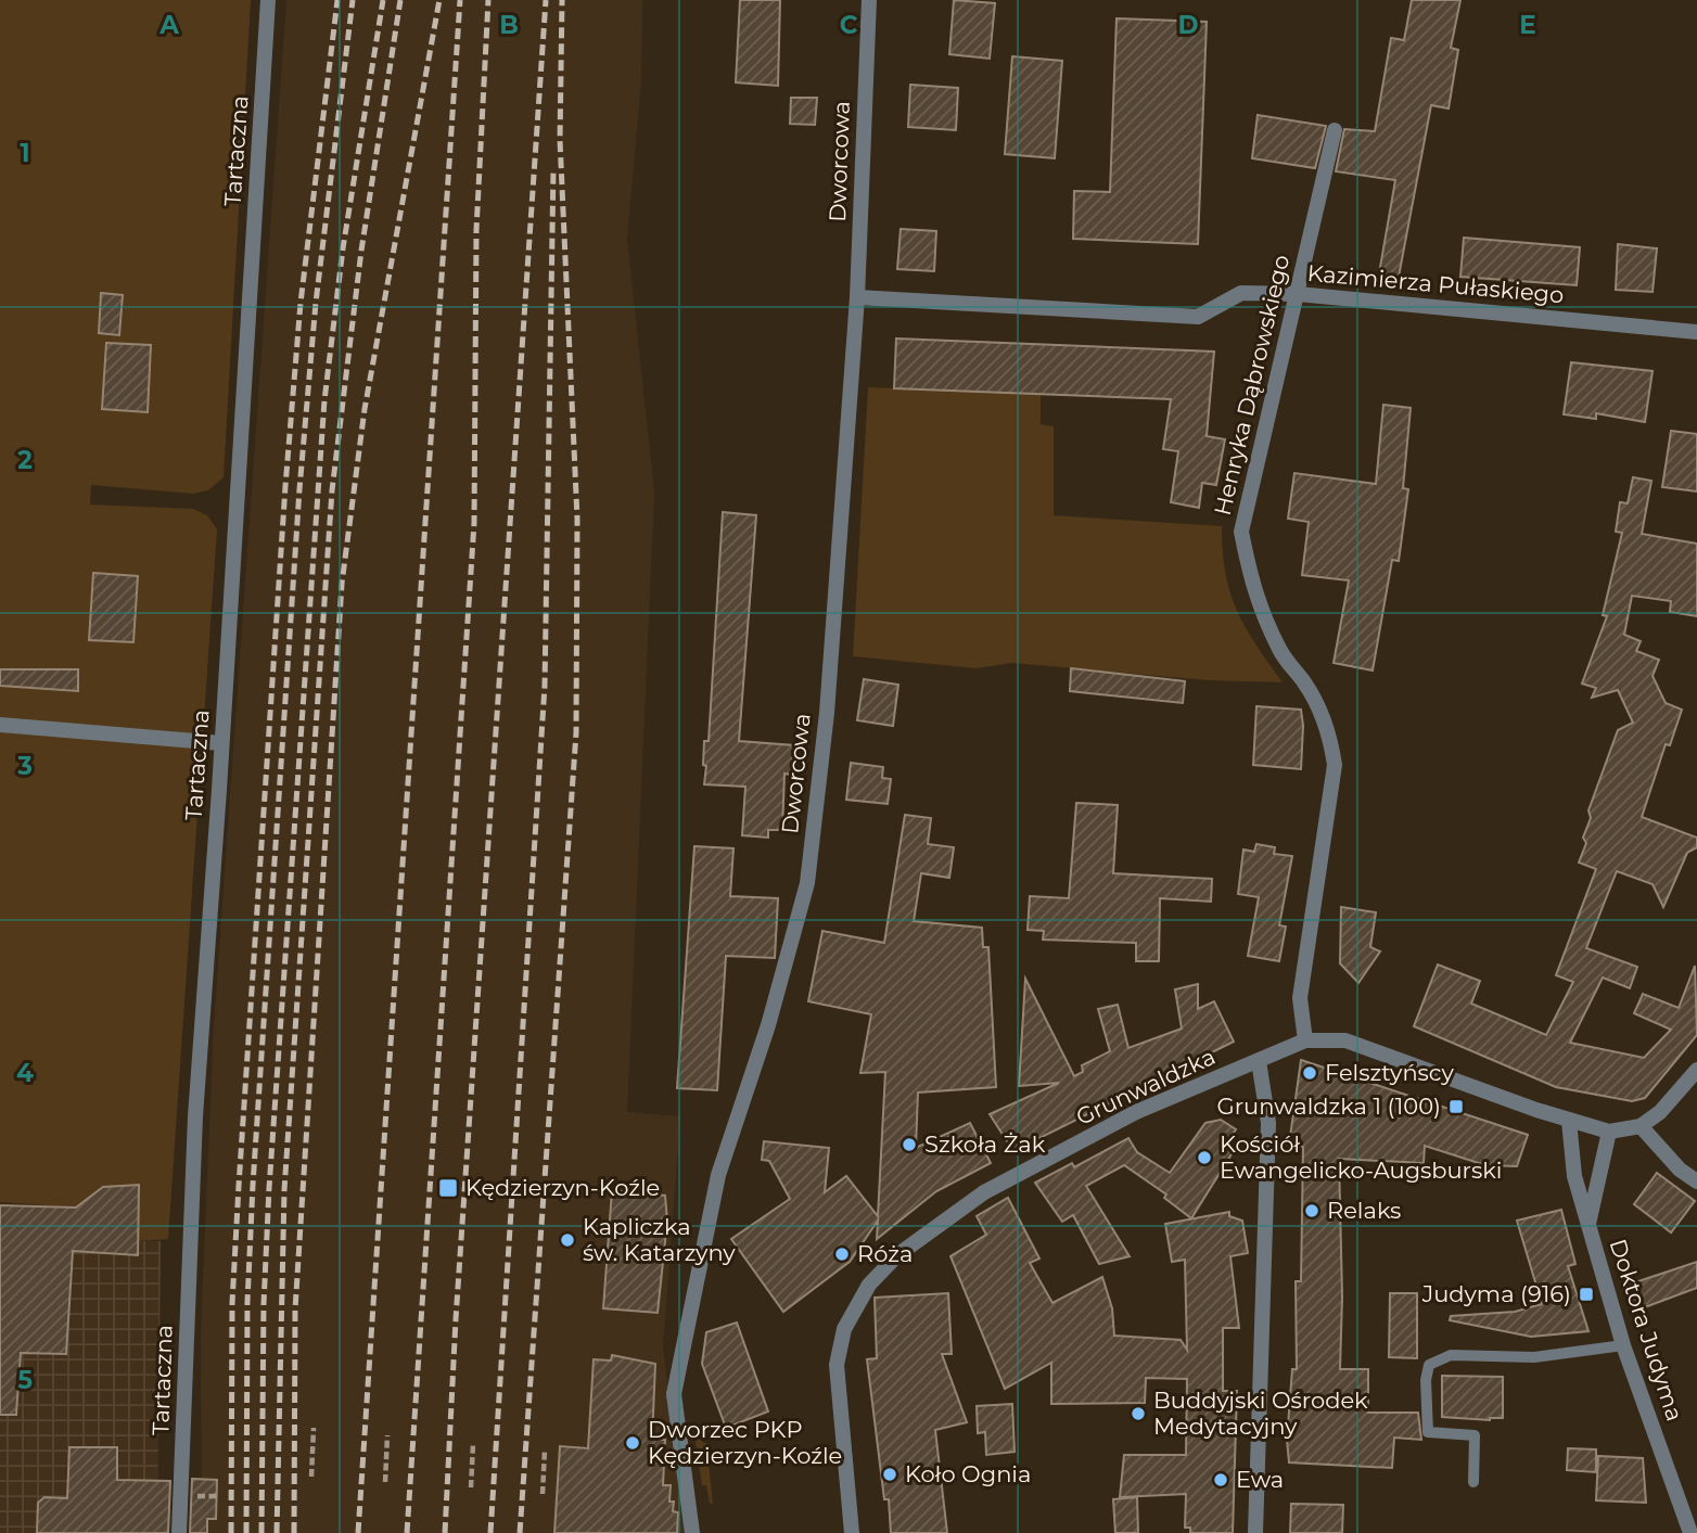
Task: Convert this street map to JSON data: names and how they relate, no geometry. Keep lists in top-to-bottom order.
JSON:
{
  "streets": {
    "street": [
      "Tartaczna",
      "Dworcowa",
      "Kazimierza Pułaskiego",
      "Henryka Dąbrowskiego",
      "Grunwaldzka",
      "Doktora Judyma"
    ]
  },
  "crossings": [
    ["Dworcowa", "Kazimierza Pułaskiego"],
    ["Kazimierza Pułaskiego", "Henryka Dąbrowskiego"],
    ["Henryka Dąbrowskiego", "Grunwaldzka"],
    ["Grunwaldzka", "Doktora Judyma"]
  ],
  "places": {
    "other": [
      "Felsztyńscy",
      "Szkoła Żak",
      "Kościół Ewangelicko-Augsburski",
      "Relaks",
      "Kapliczka św. Katarzyny",
      "Róża",
      "Buddyjski Ośrodek Medytacyjny",
      "Dworzec PKP Kędzierzyn-Koźle",
      "Koło Ognia",
      "Ewa"
    ],
    "transit": ["Grunwaldzka 1 (100)", "Kędzierzyn-Koźle", "Judyma (916)"]
  },
  "grid": {
    "columns": [
      "A",
      "B",
      "C",
      "D",
      "E"
    ],
    "rows": [
      "1",
      "2",
      "3",
      "4",
      "5"
    ]
  }
}
